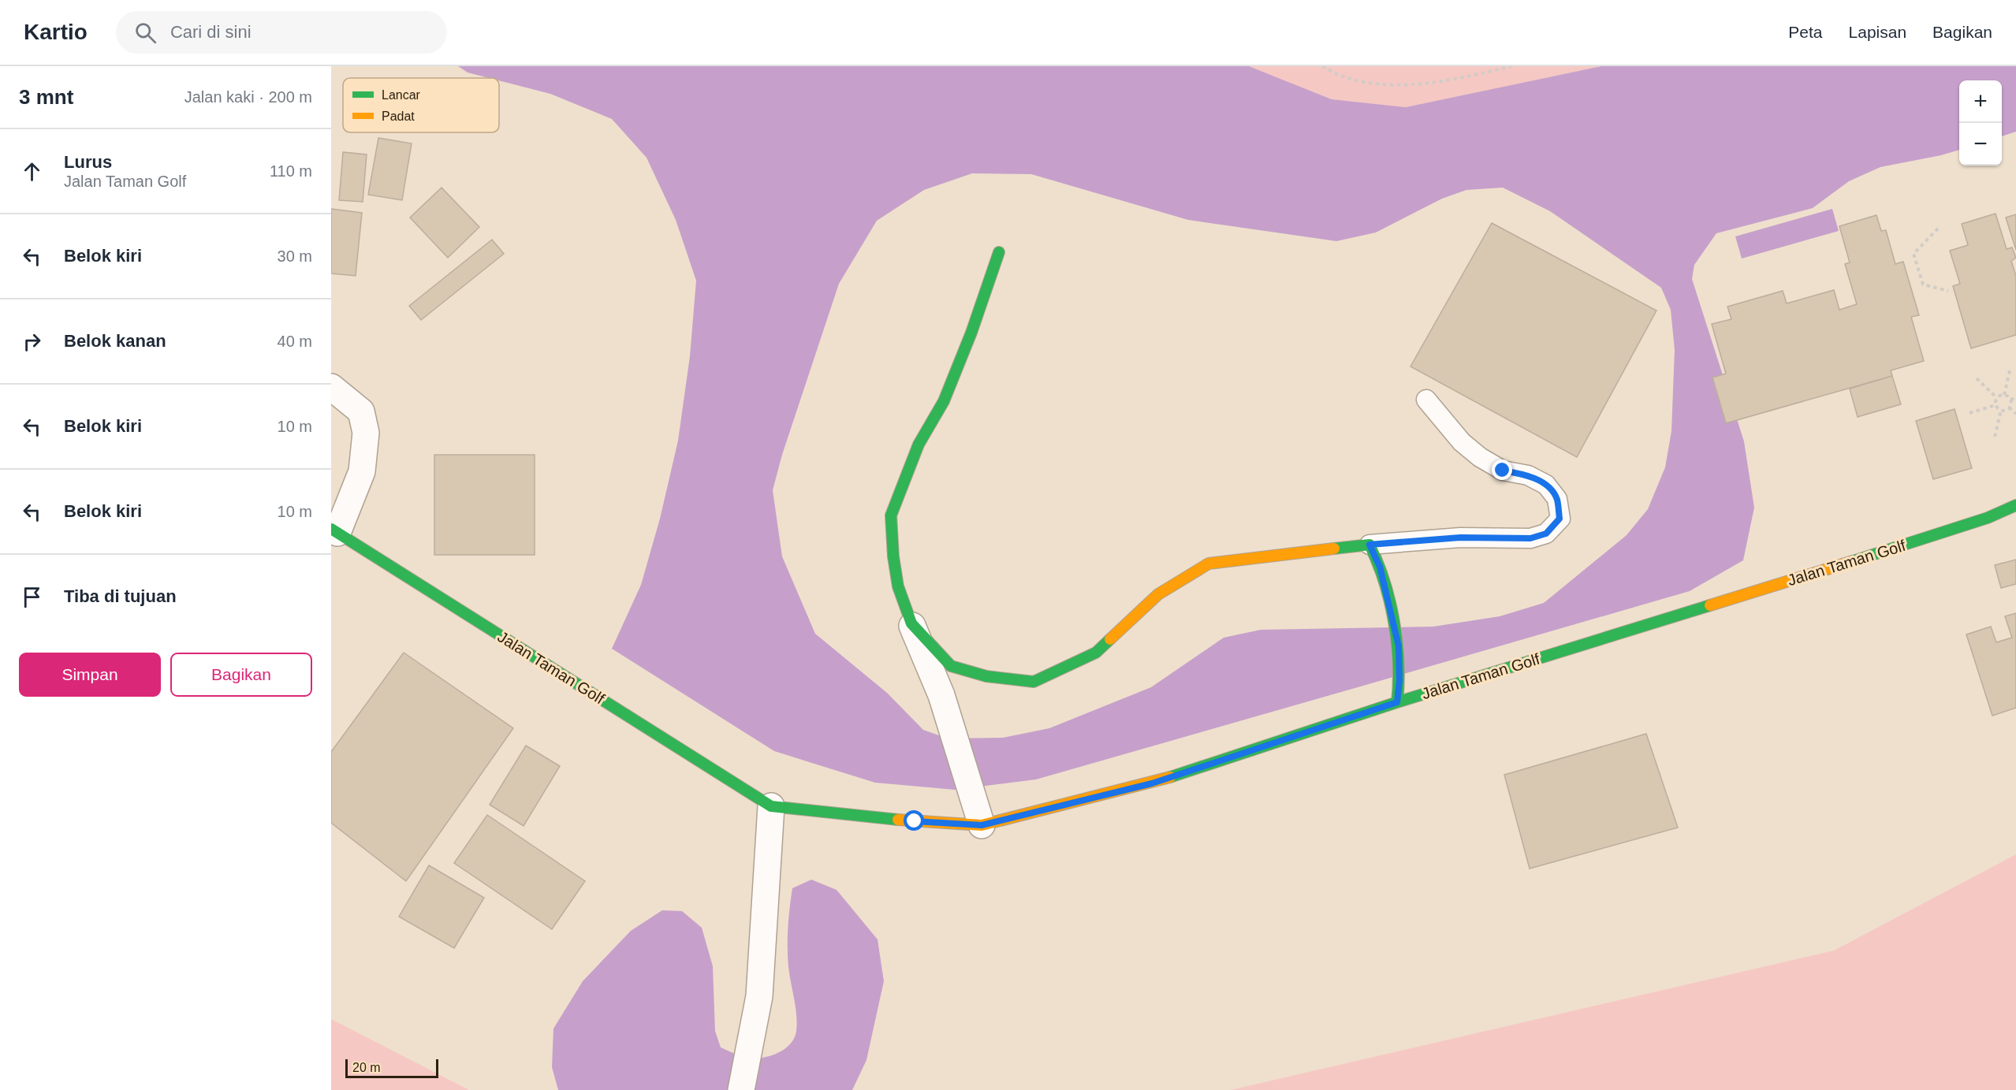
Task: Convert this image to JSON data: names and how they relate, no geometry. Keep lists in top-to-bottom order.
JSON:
{
  "streets": {
    "street": ["Jalan Taman Golf"]
  },
  "legend": ["Lancar", "Padat"],
  "scale_bar": "20 m",
  "page": {
    "header": "Kartio",
    "search": "Cari di sini",
    "nav": ["Peta", "Lapisan", "Bagikan"],
    "heading": ["3 mnt", "Jalan kaki · 200 m"],
    "map_buttons": ["+", "−"],
    "list": [
      ["Lurus", "Jalan Taman Golf", "110 m"],
      ["Belok kiri", "30 m"],
      ["Belok kanan", "40 m"],
      ["Belok kiri", "10 m"],
      ["Belok kiri", "10 m"],
      "Tiba di tujuan"
    ],
    "buttons": ["Simpan", "Bagikan"],
    "scale": "20 m"
  }
}
